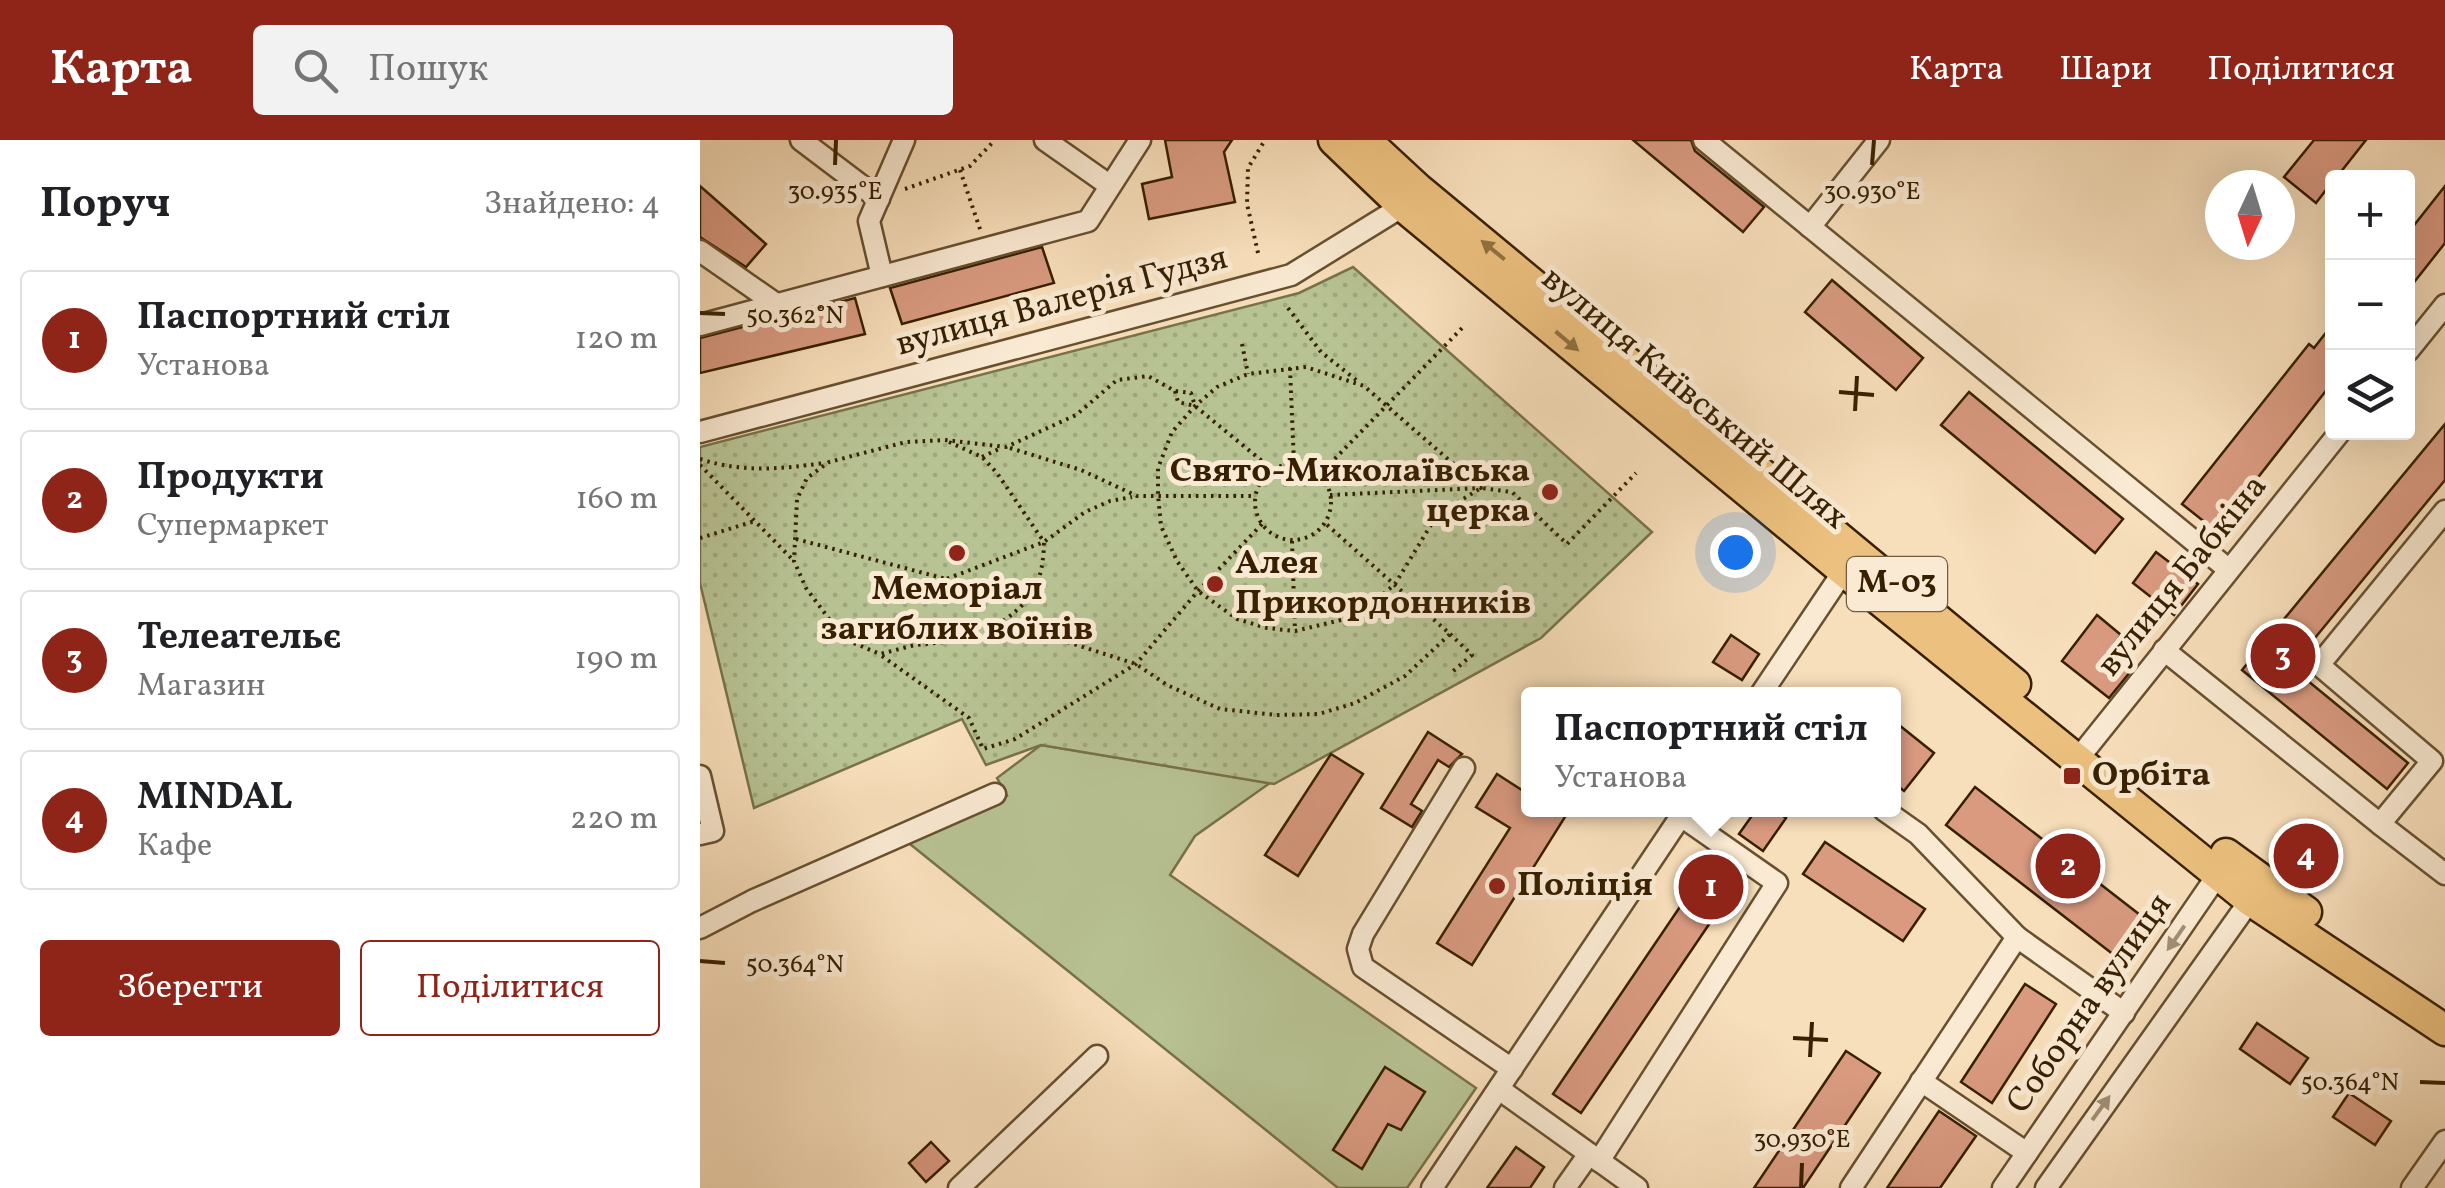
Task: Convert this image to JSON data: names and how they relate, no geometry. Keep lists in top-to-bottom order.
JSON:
{
  "streets": {
    "highway": ["вулиця Київський Шлях", "М-03"],
    "street": ["вулиця Валерія Гудзя", "вулиця Бабкіна", "Соборна вулиця"]
  },
  "crossings": [
    ["вулиця Валерія Гудзя", "вулиця Київський Шлях"],
    ["вулиця Київський Шлях", "вулиця Бабкіна"],
    ["вулиця Київський Шлях", "Соборна вулиця"]
  ],
  "places": {
    "other": [
      "Свято-Миколаївська церка",
      "Меморіал загиблих воїнів",
      "Алея Прикордонників",
      "Поліція"
    ],
    "transit": ["Орбіта"]
  },
  "north": "bottom",
  "page": {
    "header": "Карта",
    "search": "Пошук",
    "nav": ["Карта", "Шари", "Поділитися"],
    "heading": ["Поруч", "Знайдено: 4"],
    "map_buttons": ["+", "−"],
    "list": [
      {
        "mark": "1",
        "name": "Паспортний стіл",
        "note": "Установа",
        "value": "120 m"
      },
      {
        "mark": "2",
        "name": "Продукти",
        "note": "Супермаркет",
        "value": "160 m"
      },
      {
        "mark": "3",
        "name": "Телеательє",
        "note": "Магазин",
        "value": "190 m"
      },
      {
        "mark": "4",
        "name": "MINDAL",
        "note": "Кафе",
        "value": "220 m"
      }
    ],
    "pins": [
      "3",
      "4",
      "2",
      "1"
    ],
    "popup": ["Паспортний стіл", "Установа"],
    "buttons": ["Зберегти", "Поділитися"]
  },
  "coordinates": [
    "30.935°E",
    "30.930°E",
    "50.362°N",
    "50.364°N"
  ]
}
